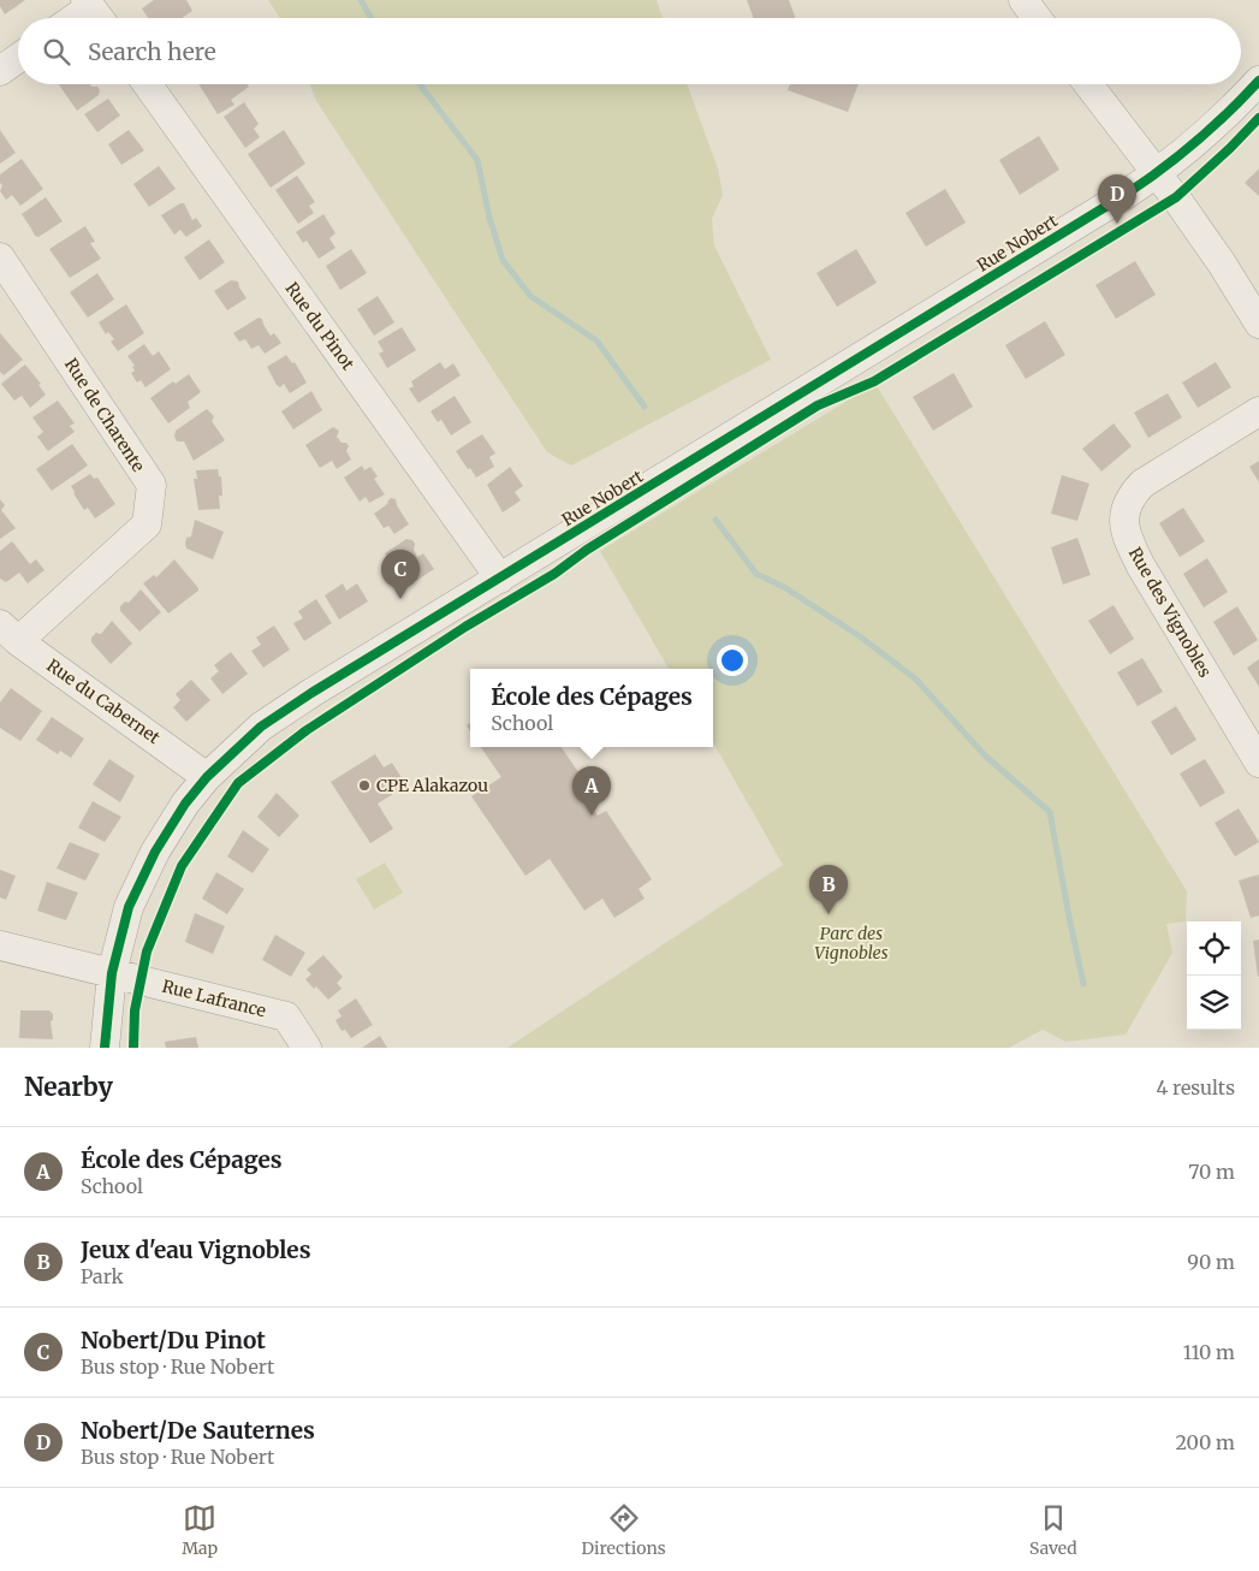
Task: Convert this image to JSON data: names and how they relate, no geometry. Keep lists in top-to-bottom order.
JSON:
{
  "streets": {
    "street": [
      "Rue Nobert",
      "Rue du Pinot",
      "Rue de Charente",
      "Rue des Vignobles",
      "Rue du Cabernet",
      "Rue Lafrance"
    ]
  },
  "crossings": [
    ["Rue Nobert", "Rue du Pinot"],
    ["Rue Nobert", "Rue du Cabernet"],
    ["Rue Nobert", "Rue Lafrance"],
    ["Rue de Charente", "Rue du Cabernet"]
  ],
  "parks": ["Parc des Vignobles"],
  "places": ["CPE Alakazou"],
  "page": {
    "search": "Search here",
    "pins": [
      "D",
      "C",
      "A",
      "B"
    ],
    "popup": ["École des Cépages", "School"],
    "heading": ["Nearby", "4 results"],
    "list": [
      {
        "mark": "A",
        "name": "École des Cépages",
        "note": "School",
        "value": "70 m"
      },
      {
        "mark": "B",
        "name": "Jeux d'eau Vignobles",
        "note": "Park",
        "value": "90 m"
      },
      {
        "mark": "C",
        "name": "Nobert/Du Pinot",
        "note": "Bus stop · Rue Nobert",
        "value": "110 m"
      },
      {
        "mark": "D",
        "name": "Nobert/De Sauternes",
        "note": "Bus stop · Rue Nobert",
        "value": "200 m"
      }
    ],
    "nav": ["Map", "Directions", "Saved"]
  }
}
